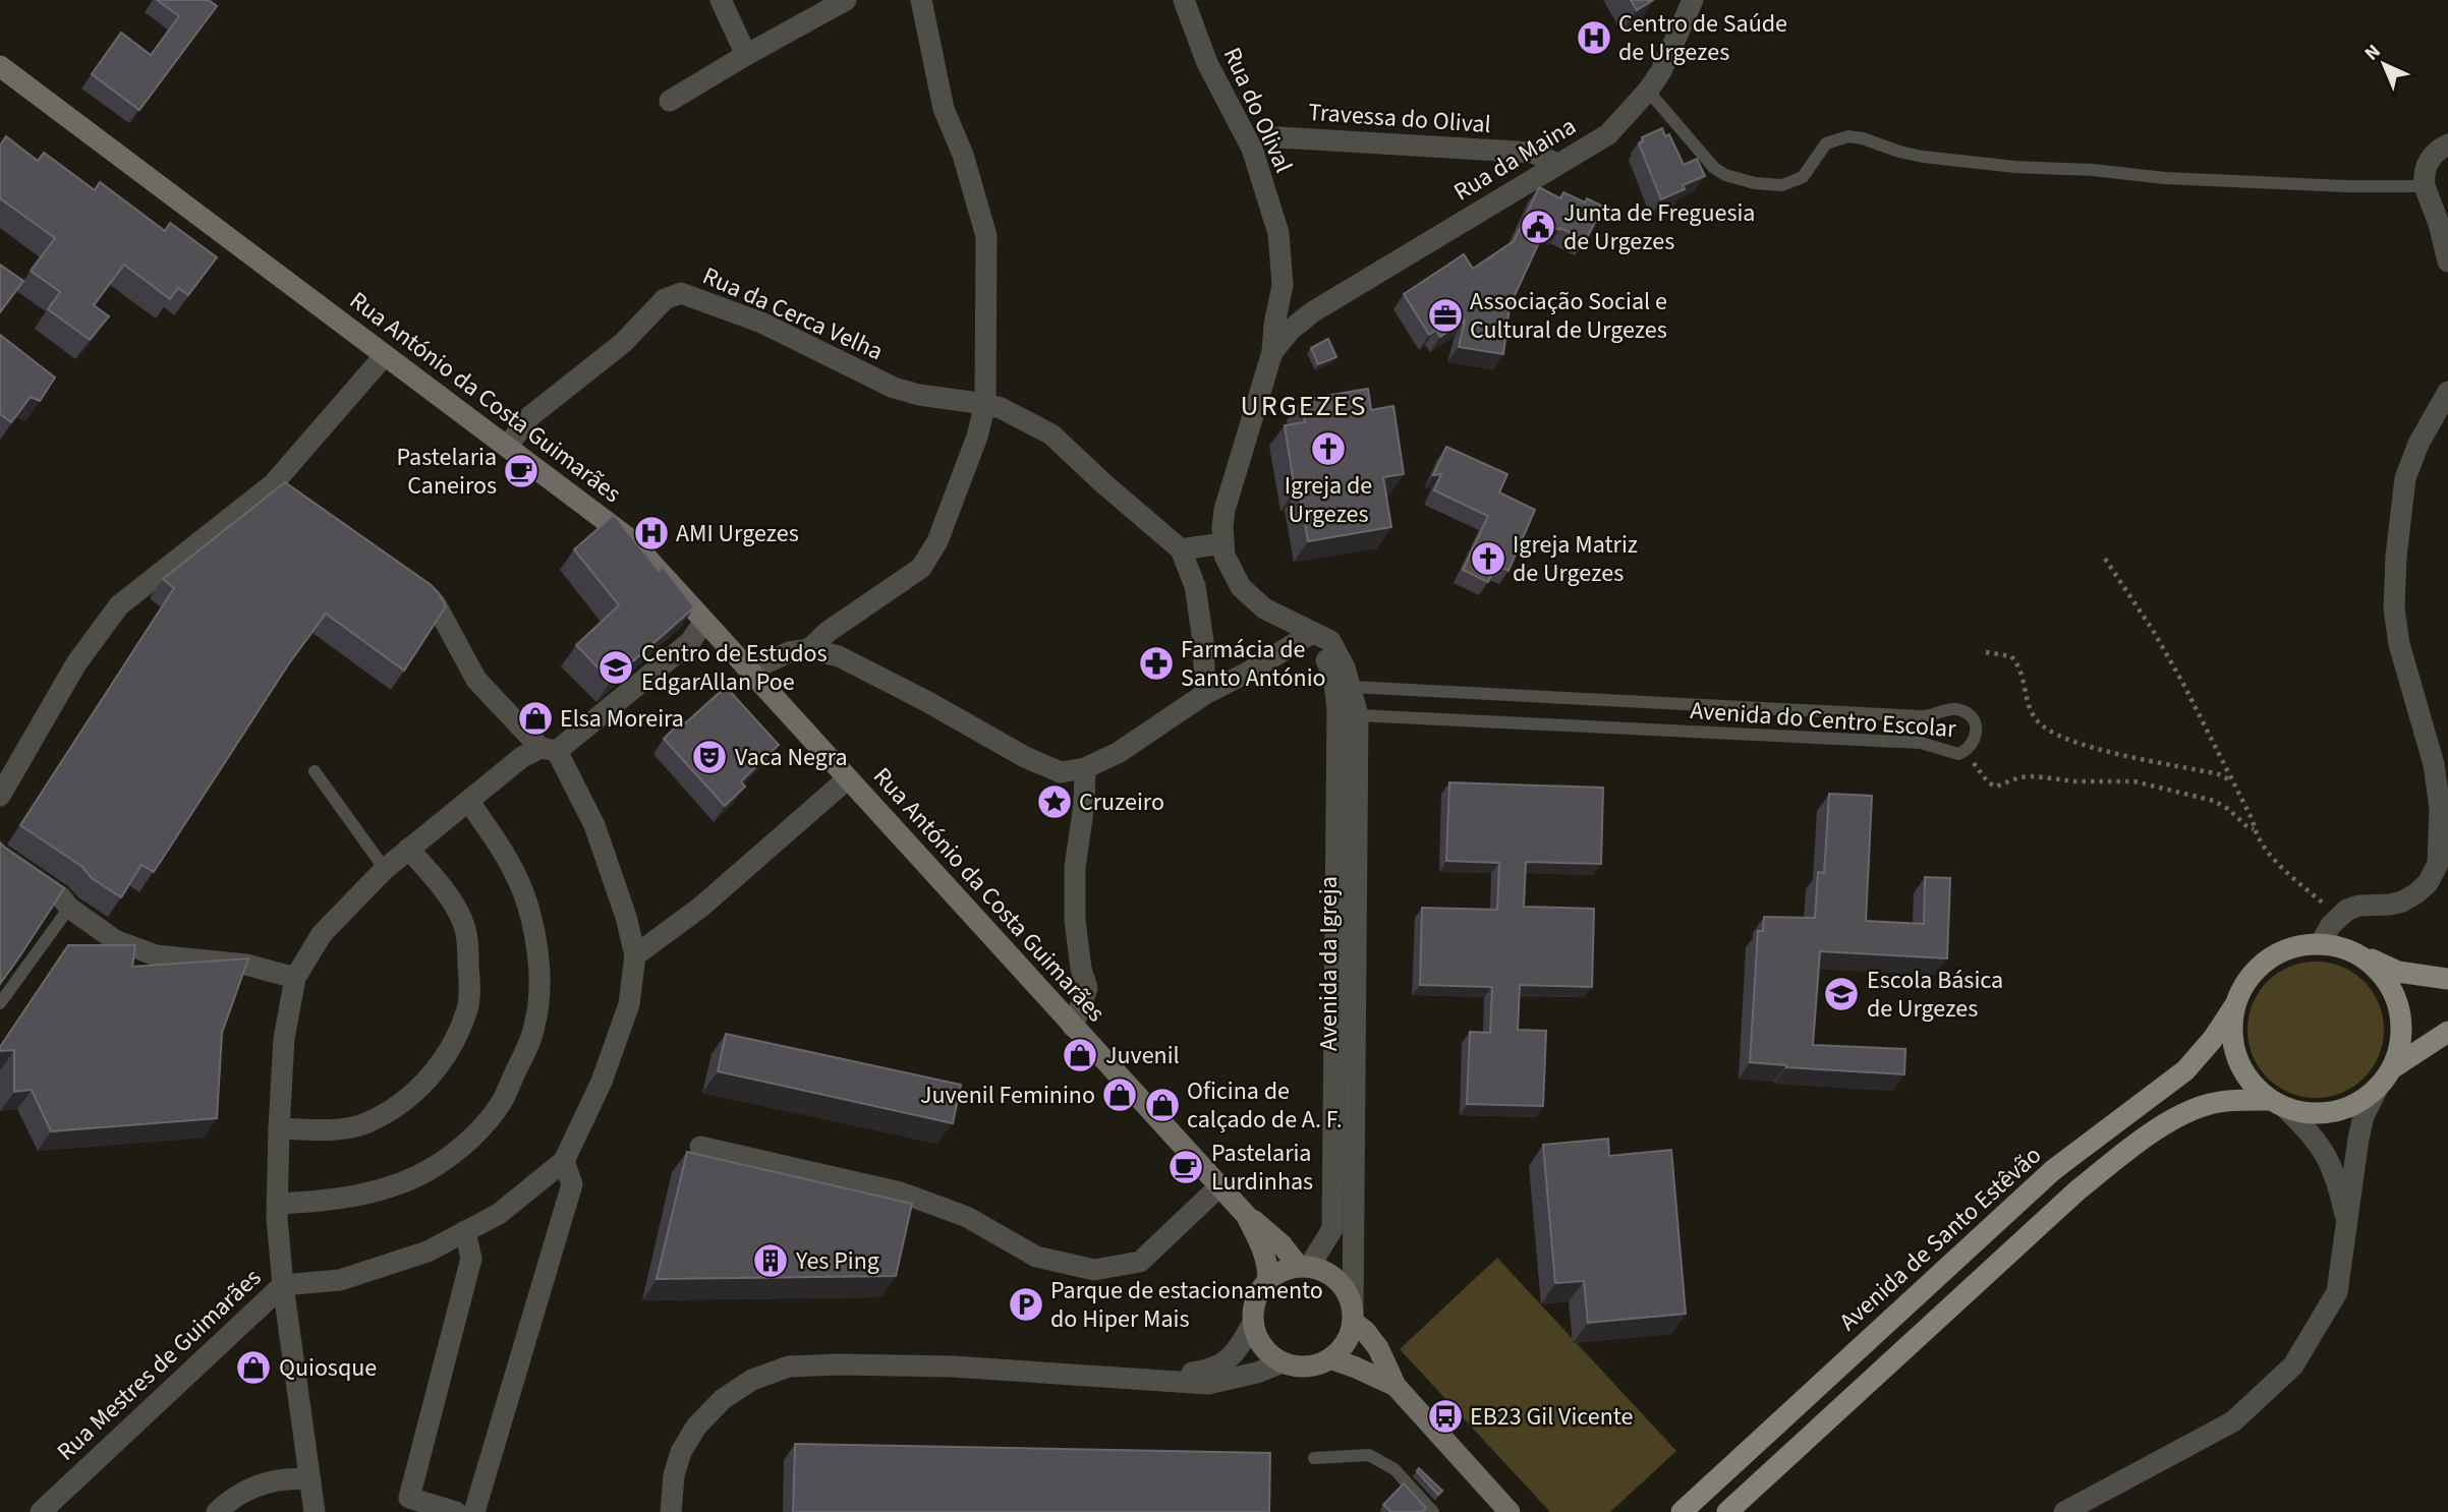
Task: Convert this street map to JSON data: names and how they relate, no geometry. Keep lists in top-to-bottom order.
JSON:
{
  "streets": {
    "main road": ["Rua António da Costa Guimarães", "Avenida de Santo Estêvão"],
    "street": [
      "Rua do Olival",
      "Travessa do Olival",
      "Rua da Maina",
      "Rua da Cerca Velha",
      "Avenida da Igreja",
      "Rua Mestres de Guimarães"
    ],
    "lane": ["Avenida do Centro Escolar"]
  },
  "crossings": [
    ["Rua do Olival", "Rua da Maina"],
    ["Travessa do Olival", "Rua da Maina"],
    ["Rua da Maina", "Avenida da Igreja"],
    ["Rua da Cerca Velha", "Rua António da Costa Guimarães"],
    ["Rua António da Costa Guimarães", "Avenida da Igreja"],
    ["Avenida do Centro Escolar", "Avenida da Igreja"]
  ],
  "districts": ["URGEZES"],
  "places": {
    "hospital": ["Centro de Saúde de Urgezes", "AMI Urgezes"],
    "public building": ["Junta de Freguesia de Urgezes"],
    "office": ["Associação Social e Cultural de Urgezes"],
    "church": ["Igreja de Urgezes", "Igreja Matriz de Urgezes"],
    "cafe": ["Pastelaria Caneiros", "Pastelaria Lurdinhas"],
    "pharmacy": ["Farmácia de Santo António"],
    "school or university": ["Centro de Estudos EdgarAllan Poe", "Escola Básica de Urgezes"],
    "shop": [
      "Elsa Moreira",
      "Juvenil",
      "Juvenil Feminino",
      "Oficina de calçado de A. F.",
      "Quiosque"
    ],
    "theatre": ["Vaca Negra"],
    "place": ["Cruzeiro"],
    "building": ["Yes Ping"],
    "parking": ["Parque de estacionamento do Hiper Mais"],
    "bus stop": ["EB23 Gil Vicente"]
  },
  "north": "top left"
}
